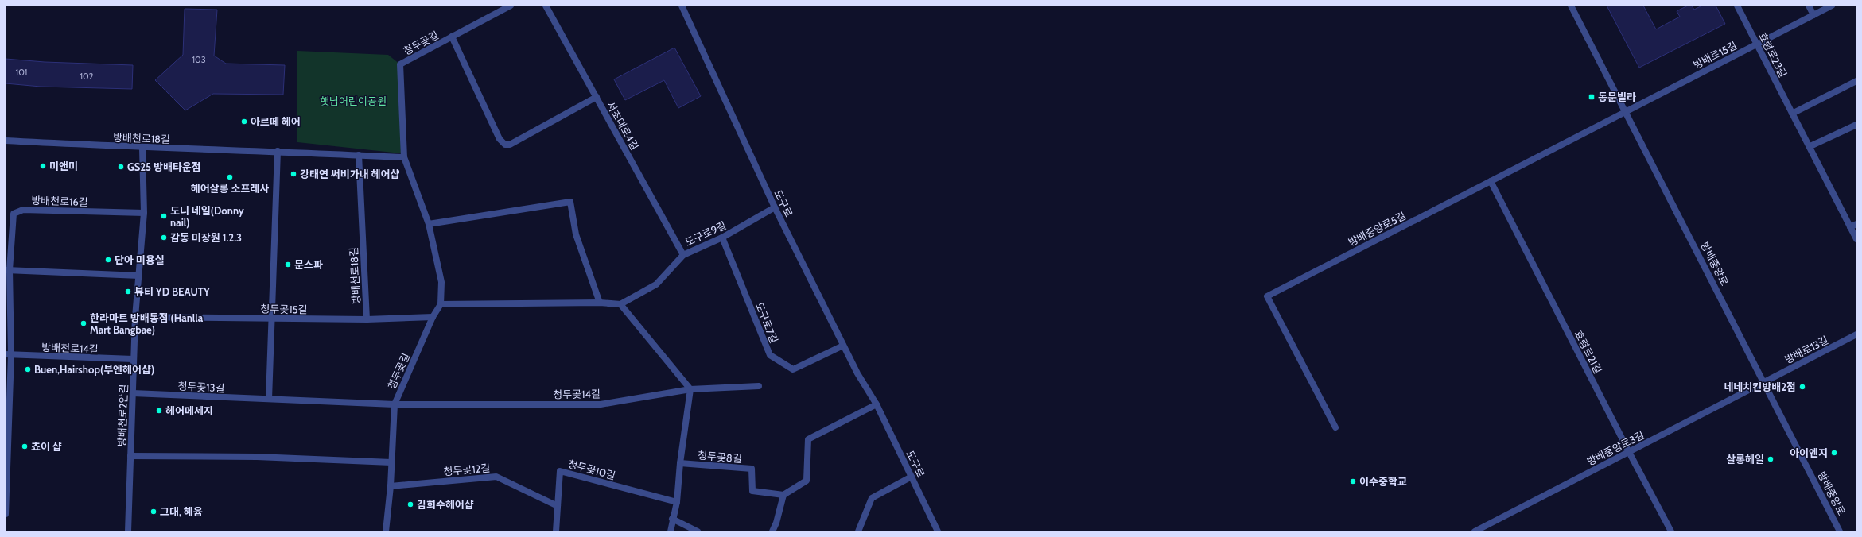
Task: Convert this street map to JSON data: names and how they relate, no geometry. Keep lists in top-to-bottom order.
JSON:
{
  "streets": {
    "street": [
      "청두곶길",
      "방배로15길",
      "효령로23길",
      "서초대로4길",
      "방배천로18길",
      "방배천로16길",
      "도구로",
      "방배중앙로5길",
      "도구로9길",
      "방배중앙로",
      "청두곶15길",
      "도구로7길",
      "방배천로14길",
      "방배로13길",
      "효령로21길",
      "청두곶13길",
      "청두곶14길",
      "방배천로2안길",
      "방배중앙로3길",
      "청두곶8길",
      "청두곶12길",
      "청두곶10길"
    ]
  },
  "crossings": [
    ["청두곶길", "방배천로18길"],
    ["청두곶길", "청두곶15길"],
    ["청두곶길", "청두곶13길"],
    ["청두곶길", "청두곶14길"],
    ["청두곶길", "청두곶12길"],
    ["방배로15길", "효령로23길"],
    ["방배로15길", "방배중앙로5길"],
    ["방배로15길", "방배중앙로"],
    ["서초대로4길", "도구로9길"],
    ["방배천로18길", "청두곶15길"],
    ["방배천로18길", "방배천로2안길"],
    ["방배천로16길", "방배천로2안길"],
    ["도구로", "도구로9길"],
    ["도구로", "도구로7길"],
    ["방배중앙로5길", "방배중앙로"],
    ["방배중앙로5길", "효령로21길"],
    ["도구로9길", "도구로7길"],
    ["방배중앙로", "방배로13길"],
    ["방배중앙로", "방배중앙로3길"],
    ["청두곶15길", "방배천로2안길"],
    ["방배천로14길", "방배천로2안길"],
    ["방배로13길", "방배중앙로3길"],
    ["효령로21길", "방배중앙로3길"],
    ["청두곶13길", "청두곶14길"],
    ["청두곶13길", "방배천로2안길"],
    ["청두곶12길", "청두곶10길"]
  ],
  "parks": ["햇님어린이공원"],
  "places": {
    "transit": ["동문빌라"],
    "other": [
      "아르떼 헤어",
      "미앤미",
      "GS25 방배타운점",
      "강태연 써비가내 헤어샵",
      "헤어살롱 소프레사",
      "도니 네일(Donny nail)",
      "감동 미장원 1.2.3",
      "단아 미용실",
      "문스파",
      "뷰티 YD BEAUTY",
      "한라마트 방배동점 (Hanlla Mart Bangbae)",
      "Buen,Hairshop(부엔헤어샵)",
      "네네치킨방배2점",
      "헤어메세지",
      "쵸이 샵",
      "아이엔지",
      "살롱헤일",
      "이수중학교",
      "김희수헤어샵",
      "그대, 혜윰"
    ]
  },
  "house_numbers": ["103", "101", "102"]
}
